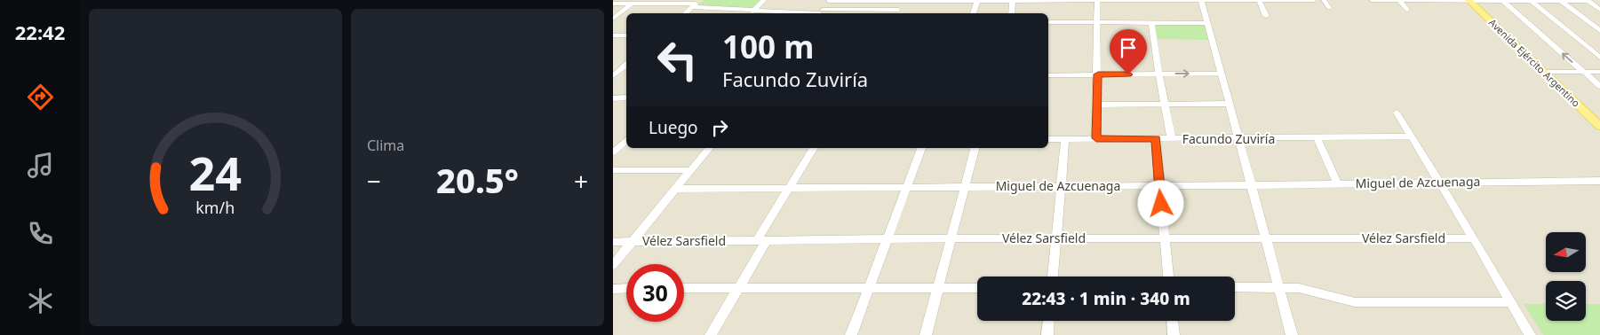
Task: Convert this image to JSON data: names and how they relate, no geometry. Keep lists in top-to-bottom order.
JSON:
{
  "streets": {
    "main road": ["Avenida Ejército Argentino"],
    "street": ["Facundo Zuviría", "Miguel de Azcuenaga", "Vélez Sarsfield"]
  },
  "north": "left",
  "page": {
    "tabs": "22:42",
    "tile": "Clima",
    "turn": ["100 m", "Facundo Zuviría"],
    "then": "Luego",
    "heat": ["−", "20.5°", "+"],
    "limit": "30",
    "trip": "22:43 · 1 min · 340 m",
    "gauge": ["24", "km/h"]
  }
}
